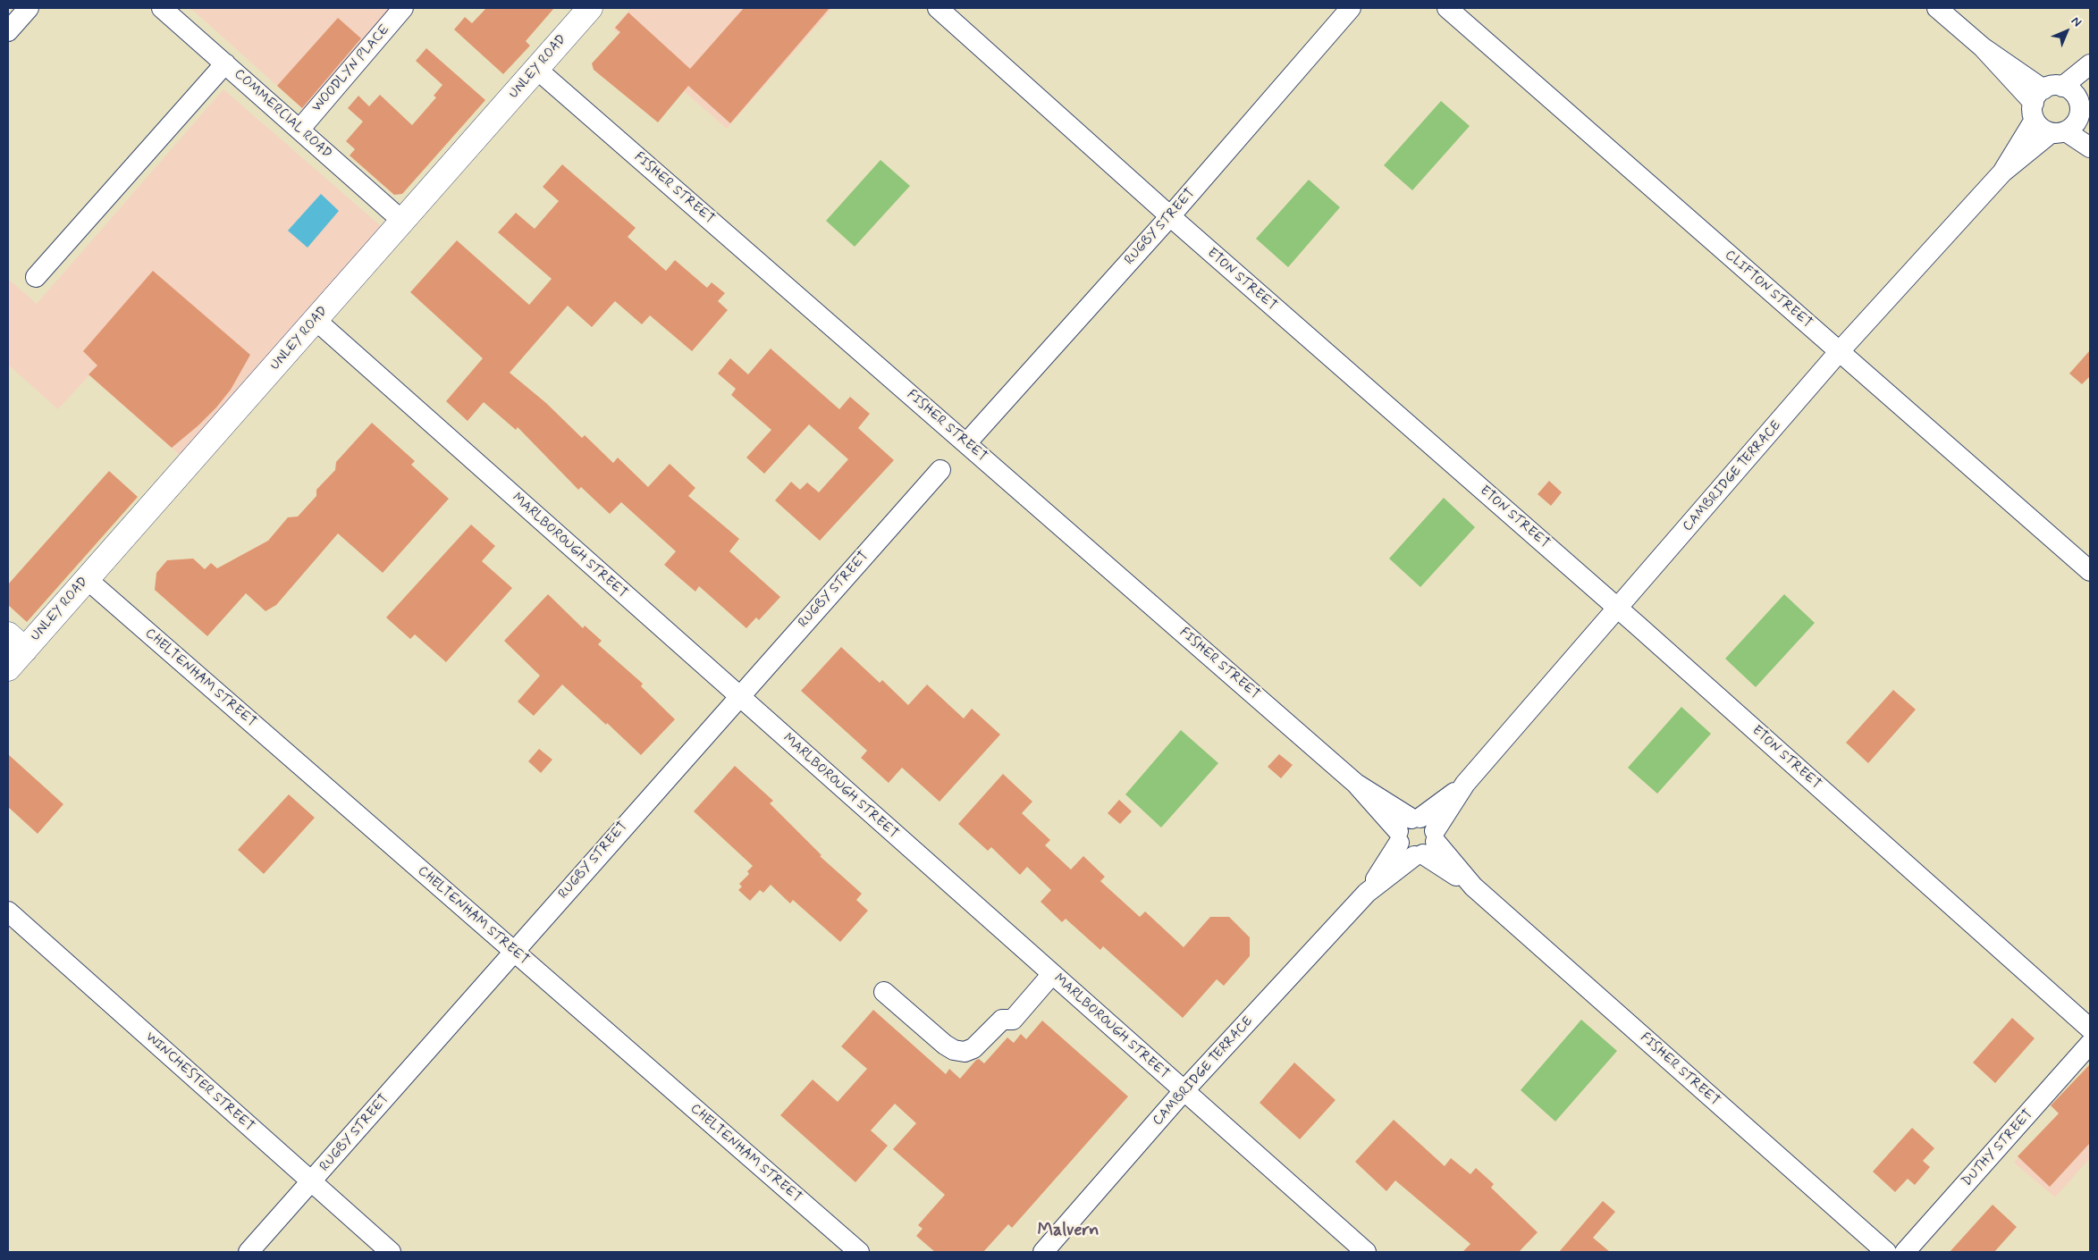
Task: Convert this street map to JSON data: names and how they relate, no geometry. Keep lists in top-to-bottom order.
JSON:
{
  "streets": {
    "main road": ["UNLEY ROAD"],
    "street": [
      "WOODLYN PLACE",
      "COMMERCIAL ROAD",
      "FISHER STREET",
      "RUGBY STREET",
      "ETON STREET",
      "CLIFTON STREET",
      "CAMBRIDGE TERRACE",
      "MARLBOROUGH STREET",
      "CHELTENHAM STREET",
      "WINCHESTER STREET",
      "DUTHY STREET"
    ]
  },
  "crossings": [
    ["UNLEY ROAD", "COMMERCIAL ROAD"],
    ["UNLEY ROAD", "FISHER STREET"],
    ["UNLEY ROAD", "MARLBOROUGH STREET"],
    ["UNLEY ROAD", "CHELTENHAM STREET"],
    ["WOODLYN PLACE", "COMMERCIAL ROAD"],
    ["FISHER STREET", "RUGBY STREET"],
    ["FISHER STREET", "CAMBRIDGE TERRACE"],
    ["RUGBY STREET", "ETON STREET"],
    ["RUGBY STREET", "MARLBOROUGH STREET"],
    ["RUGBY STREET", "CHELTENHAM STREET"],
    ["RUGBY STREET", "WINCHESTER STREET"],
    ["ETON STREET", "CAMBRIDGE TERRACE"],
    ["CLIFTON STREET", "CAMBRIDGE TERRACE"],
    ["CAMBRIDGE TERRACE", "MARLBOROUGH STREET"]
  ],
  "districts": ["Malvern"],
  "north": "top right"
}
